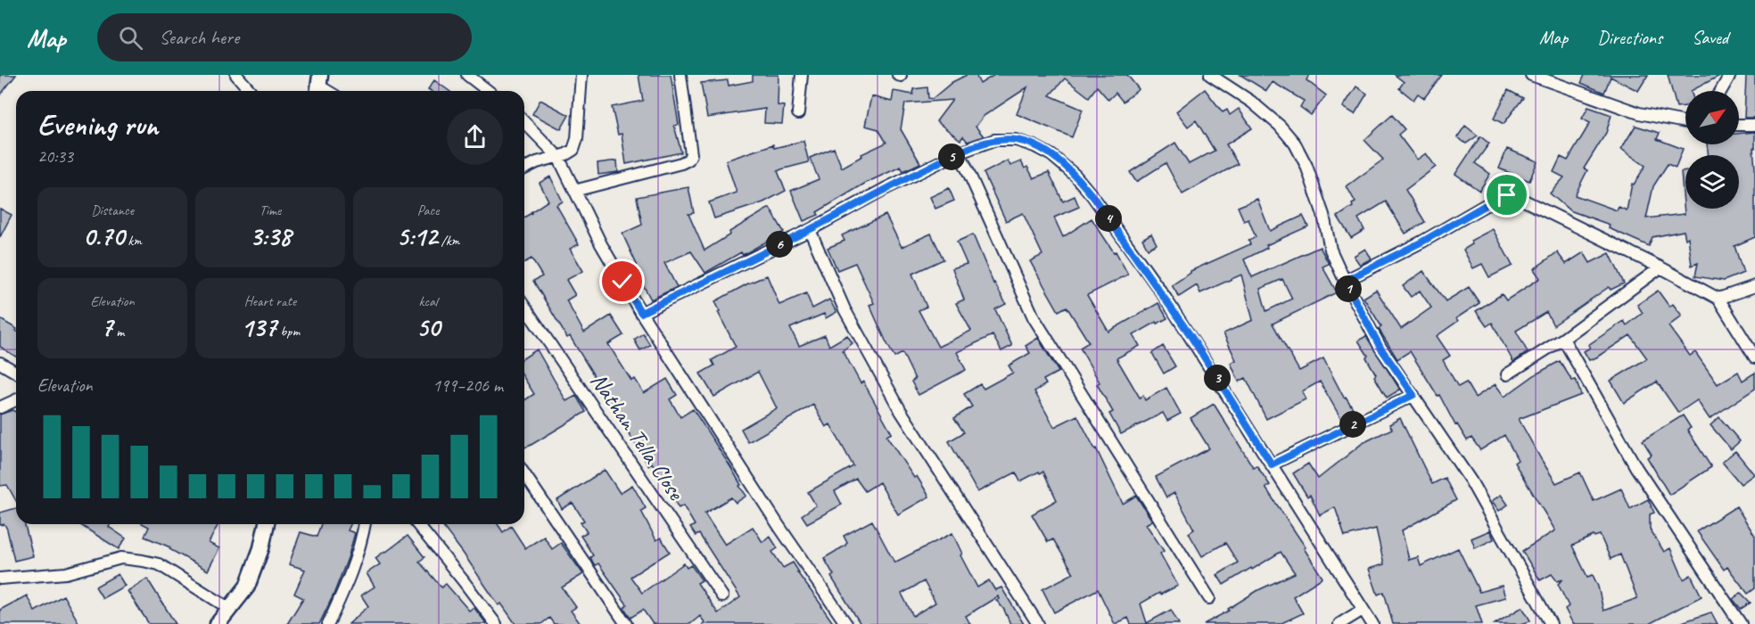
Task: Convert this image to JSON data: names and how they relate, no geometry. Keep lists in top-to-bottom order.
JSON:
{
  "streets": {
    "street": ["Nathan Tella Close"]
  },
  "north": "top right",
  "page": {
    "header": "Map",
    "search": "Search here",
    "nav": ["Map", "Directions", "Saved"],
    "heading": ["Evening run", "20:33"],
    "pins": [
      "5",
      "4",
      "6",
      "1",
      "3",
      "2"
    ],
    "stats": [
      ["Distance", "0.70 km"],
      ["Time", "3:38"],
      ["Pace", "5:12 /km"],
      ["Elevation", "7 m"],
      ["Heart rate", "137 bpm"],
      ["kcal", "50"]
    ],
    "chart": ["Elevation", "199–206 m"]
  }
}
